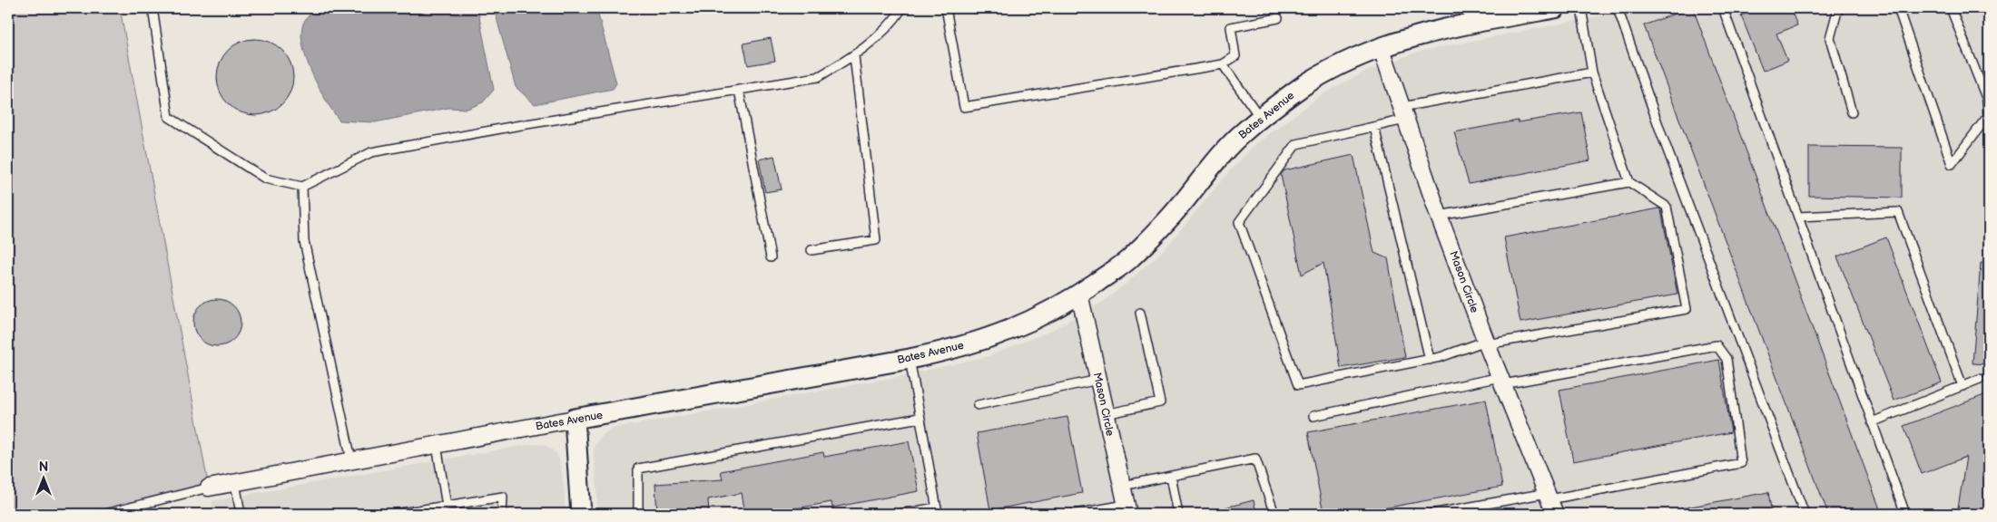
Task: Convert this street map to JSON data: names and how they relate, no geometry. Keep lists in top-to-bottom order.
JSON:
{
  "streets": {
    "street": ["Bates Avenue", "Mason Circle"]
  },
  "crossings": [
    ["Bates Avenue", "Mason Circle"]
  ],
  "north": "top"
}
